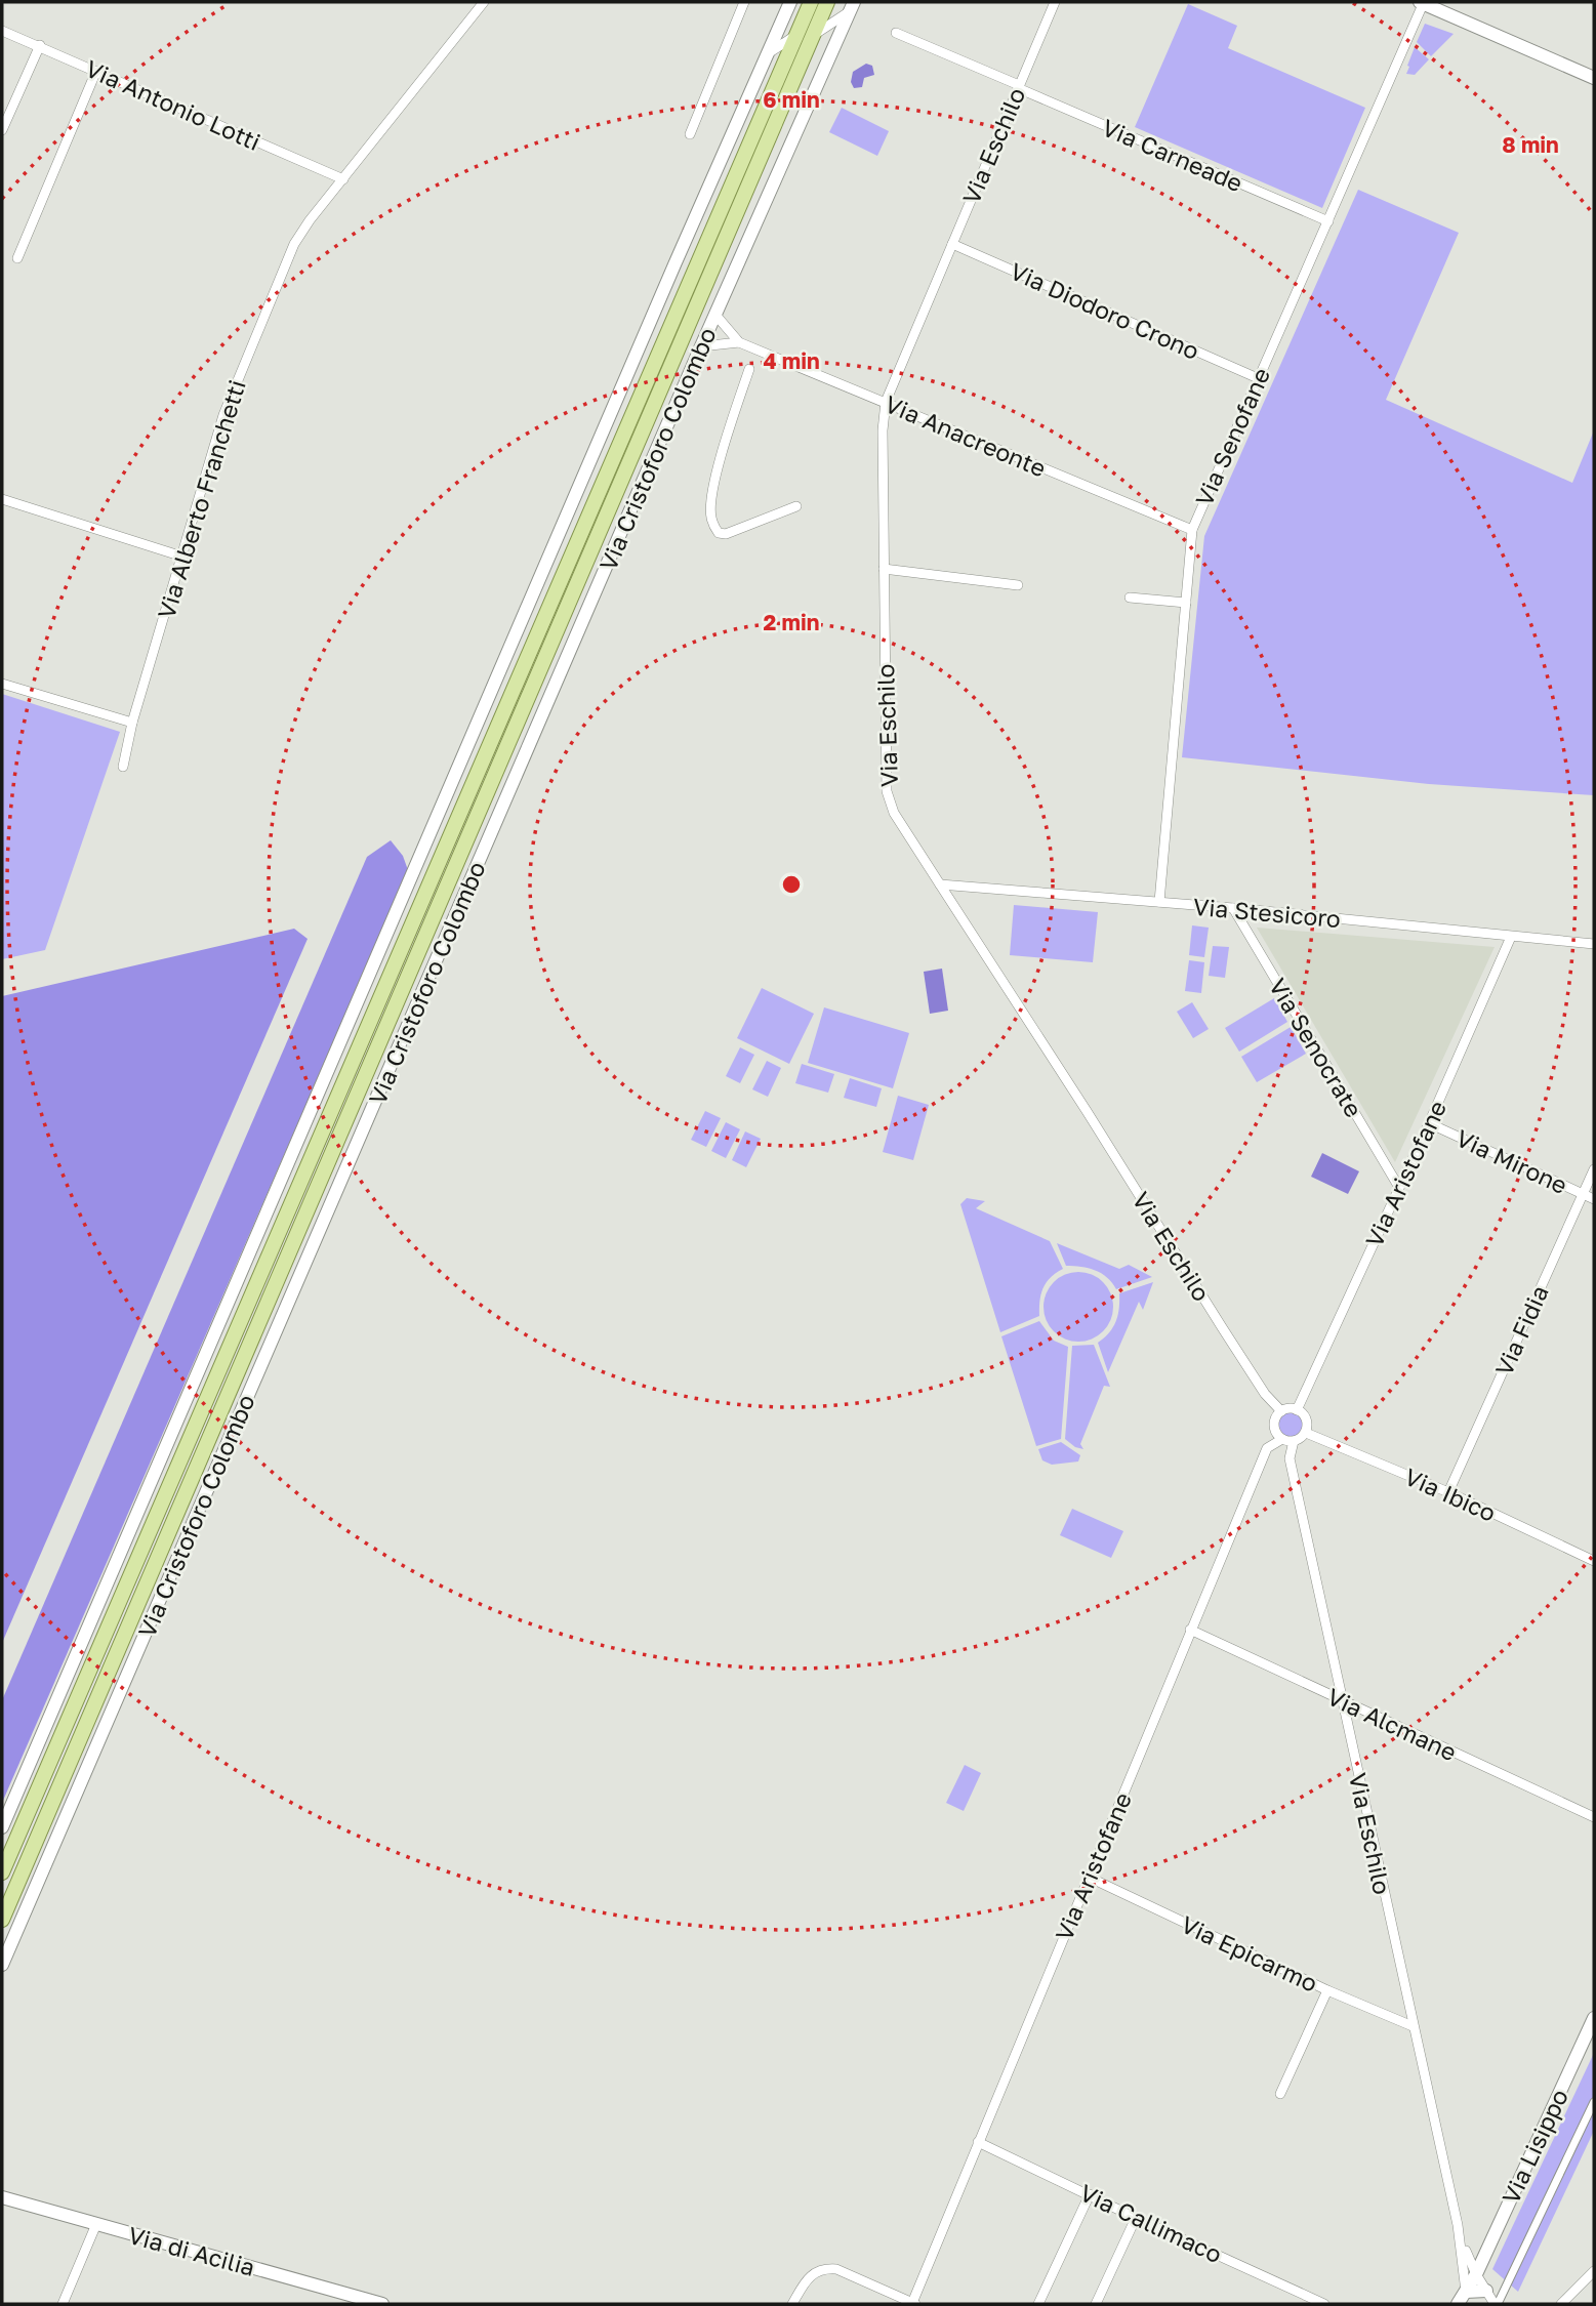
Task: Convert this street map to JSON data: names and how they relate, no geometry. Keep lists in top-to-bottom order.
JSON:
{
  "streets": {
    "main road": ["Via Cristoforo Colombo"],
    "street": [
      "Via Antonio Lotti",
      "Via Eschilo",
      "Via Carneade",
      "Via Diodoro Crono",
      "Via Anacreonte",
      "Via Senofane",
      "Via Alberto Franchetti",
      "Via Stesicoro",
      "Via Senocrate",
      "Via Mirone",
      "Via Aristofane",
      "Via Fidia",
      "Via Ibico",
      "Via Alcmane",
      "Via Epicarmo",
      "Via Lisippo",
      "Via Callimaco",
      "Via di Acilia"
    ]
  },
  "crossings": [
    ["Via Antonio Lotti", "Via Alberto Franchetti"],
    ["Via Eschilo", "Via Carneade"],
    ["Via Eschilo", "Via Diodoro Crono"],
    ["Via Eschilo", "Via Anacreonte"],
    ["Via Eschilo", "Via Stesicoro"],
    ["Via Eschilo", "Via Aristofane"],
    ["Via Eschilo", "Via Ibico"],
    ["Via Eschilo", "Via Alcmane"],
    ["Via Eschilo", "Via Epicarmo"],
    ["Via Carneade", "Via Senofane"],
    ["Via Diodoro Crono", "Via Senofane"],
    ["Via Anacreonte", "Via Senofane"],
    ["Via Anacreonte", "Via Cristoforo Colombo"],
    ["Via Senofane", "Via Stesicoro"],
    ["Via Stesicoro", "Via Senocrate"],
    ["Via Stesicoro", "Via Aristofane"],
    ["Via Senocrate", "Via Aristofane"],
    ["Via Mirone", "Via Aristofane"],
    ["Via Mirone", "Via Fidia"],
    ["Via Aristofane", "Via Ibico"],
    ["Via Aristofane", "Via Alcmane"],
    ["Via Aristofane", "Via Epicarmo"],
    ["Via Aristofane", "Via Callimaco"],
    ["Via Fidia", "Via Ibico"]
  ],
  "rings": [
    "6 min",
    "8 min",
    "4 min",
    "2 min"
  ]
}
